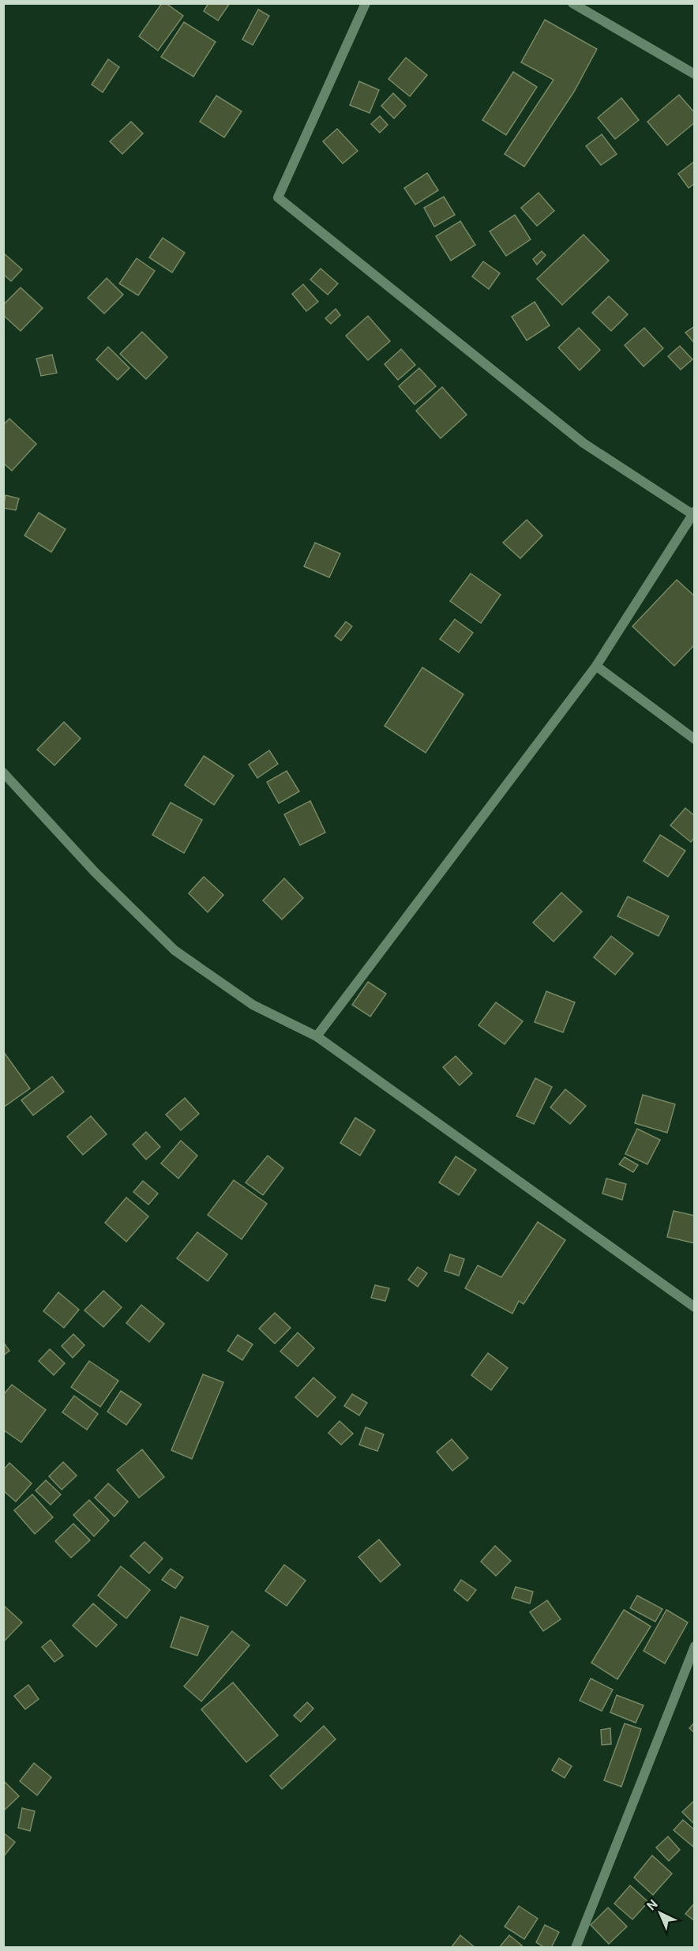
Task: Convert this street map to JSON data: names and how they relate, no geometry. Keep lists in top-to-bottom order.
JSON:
{
  "north": "top left"
}
